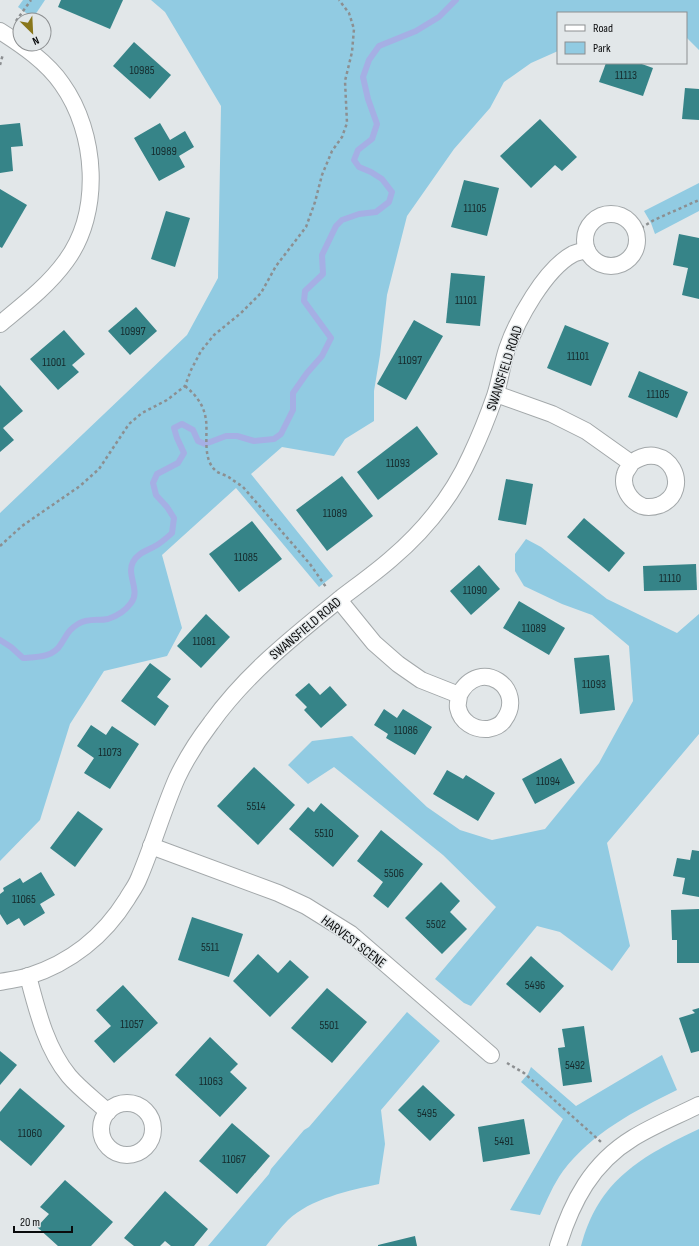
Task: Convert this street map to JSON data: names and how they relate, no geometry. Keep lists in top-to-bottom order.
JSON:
{
  "streets": {
    "street": ["SWANSFIELD ROAD", "HARVEST SCENE"]
  },
  "crossings": [
    ["SWANSFIELD ROAD", "HARVEST SCENE"]
  ],
  "house_numbers": [
    "10985",
    "11113",
    "10989",
    "11105",
    "11101",
    "10997",
    "11101",
    "11097",
    "11001",
    "11105",
    "11093",
    "11089",
    "11085",
    "11110",
    "11090",
    "11089",
    "11081",
    "11093",
    "11086",
    "11073",
    "11094",
    "5514",
    "5510",
    "5506",
    "11065",
    "5502",
    "5511",
    "5496",
    "11057",
    "5501",
    "5492",
    "11063",
    "5495",
    "11060",
    "5491",
    "11067"
  ],
  "legend": ["Road", "Park"],
  "scale_bar": "20 m",
  "north": "bottom right"
}
